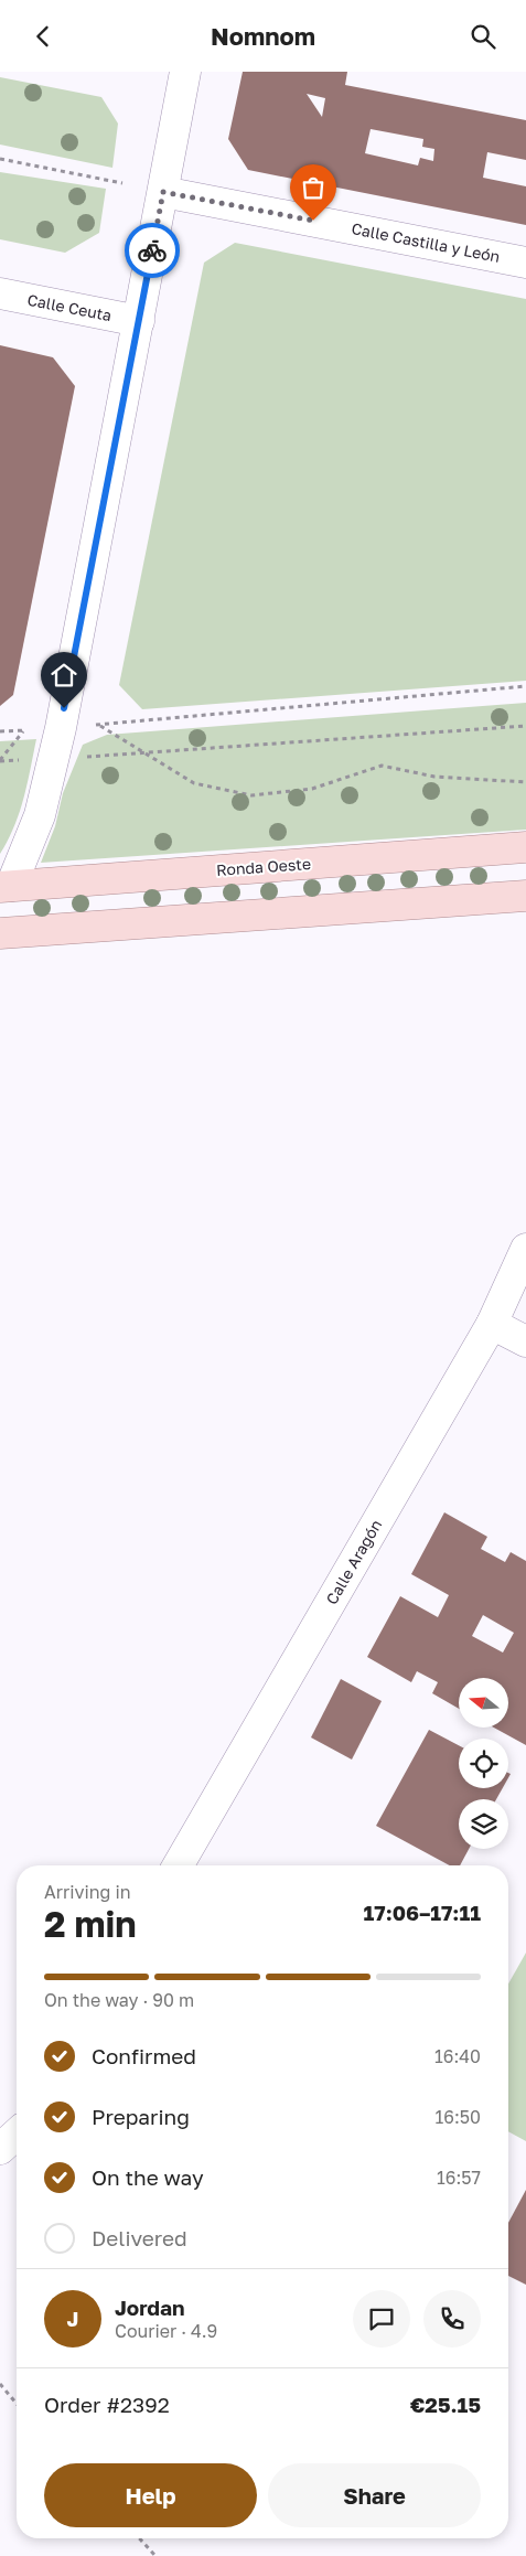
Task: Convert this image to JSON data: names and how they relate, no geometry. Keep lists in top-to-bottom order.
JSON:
{
  "streets": {
    "main road": ["Ronda Oeste"],
    "street": ["Calle Castilla y León", "Calle Ceuta", "Calle Aragón"]
  },
  "north": "left",
  "page": {
    "header": "Nomnom",
    "heading": ["2 min", "Arriving in", "17:06–17:11"],
    "panel": [
      "Jordan",
      "Courier · 4.9",
      "Order #2392",
      "€25.15"
    ],
    "bar": "On the way · 90 m",
    "list": [
      ["Confirmed", "16:40"],
      ["Preparing", "16:50"],
      ["On the way", "16:57"],
      "Delivered"
    ],
    "round": "J",
    "buttons": ["Help", "Share"]
  }
}
